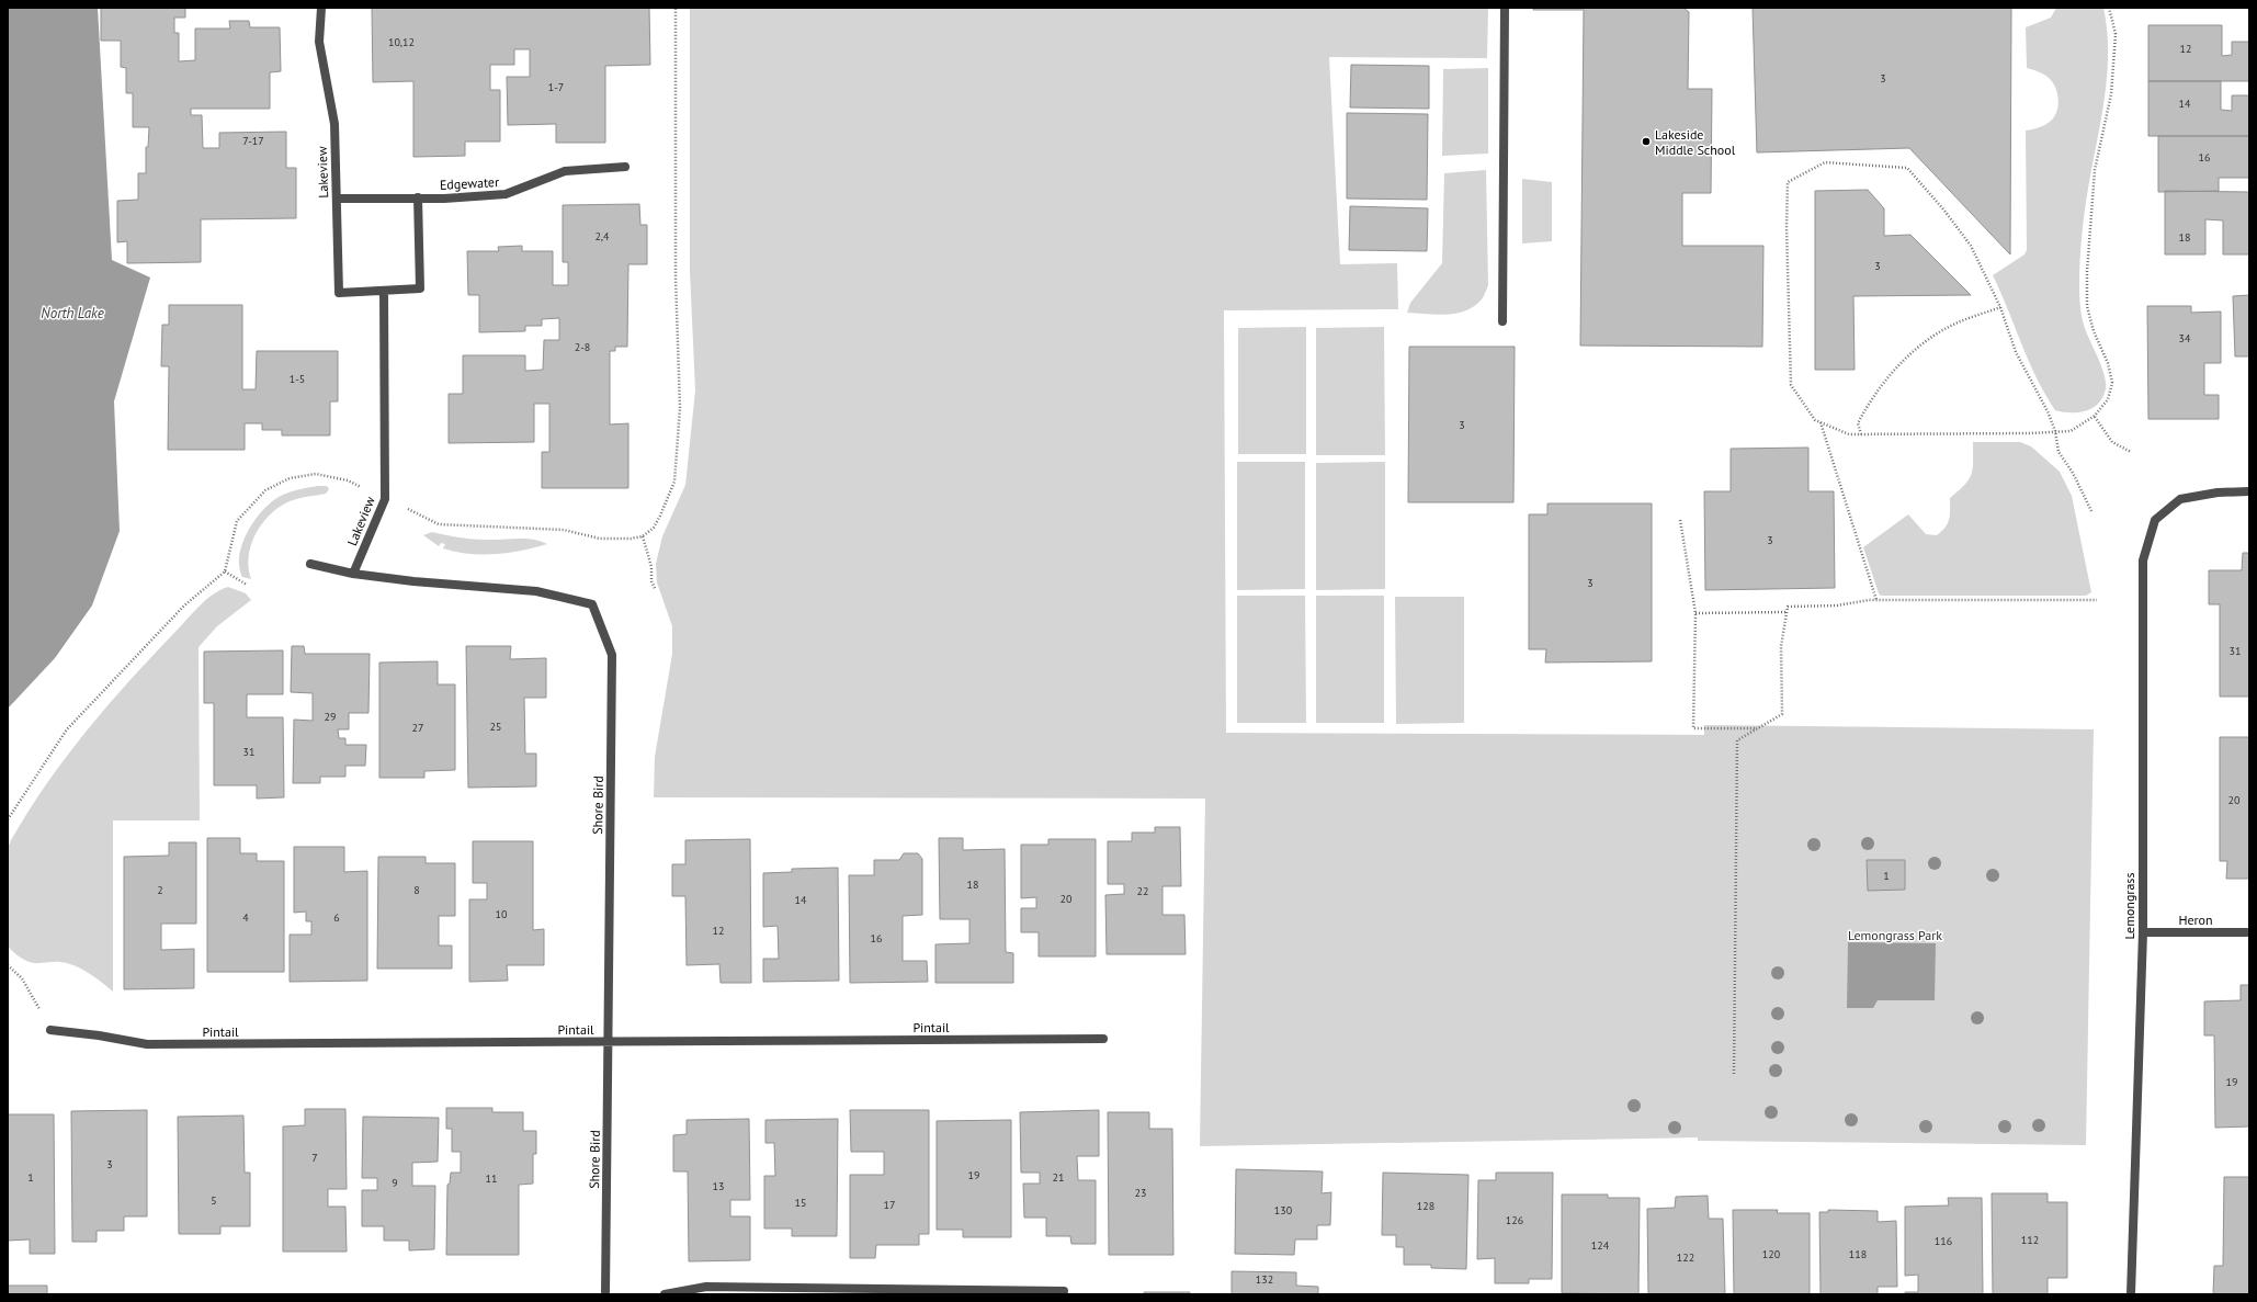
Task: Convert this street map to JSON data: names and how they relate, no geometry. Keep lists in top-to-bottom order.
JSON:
{
  "streets": {
    "street": [
      "Lakeview",
      "Edgewater",
      "Shore Bird",
      "Lemongrass",
      "Heron",
      "Pintail"
    ]
  },
  "crossings": [
    ["Lakeview", "Edgewater"],
    ["Lakeview", "Shore Bird"],
    ["Shore Bird", "Pintail"],
    ["Lemongrass", "Heron"]
  ],
  "water": ["North Lake"],
  "parks": ["Lemongrass Park"],
  "places": ["Lakeside Middle School"],
  "house_numbers": [
    "10,12",
    "12",
    "3",
    "1-7",
    "14",
    "7-17",
    "16",
    "2,4",
    "18",
    "3",
    "34",
    "2-8",
    "1-5",
    "3",
    "3",
    "3",
    "31",
    "29",
    "25",
    "27",
    "31",
    "20",
    "1",
    "18",
    "2",
    "8",
    "22",
    "20",
    "14",
    "10",
    "4",
    "6",
    "12",
    "16",
    "19",
    "7",
    "3",
    "19",
    "1",
    "21",
    "11",
    "9",
    "13",
    "23",
    "5",
    "15",
    "17",
    "128",
    "130",
    "126",
    "112",
    "116",
    "124",
    "120",
    "118",
    "122",
    "132"
  ]
}
